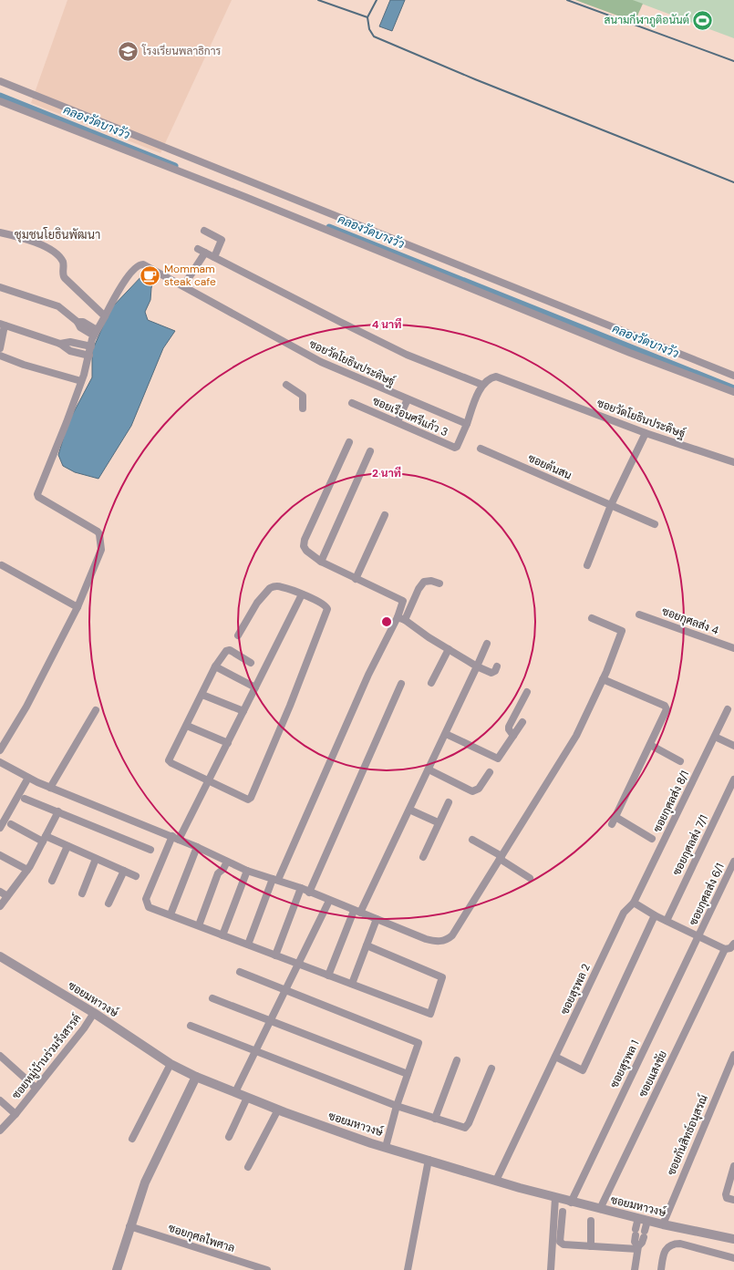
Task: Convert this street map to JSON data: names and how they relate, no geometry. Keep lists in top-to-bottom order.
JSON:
{
  "streets": {
    "street": [
      "ซอยวัดโยธินประดิษฐ์",
      "ซอยเรือนศรีแก้ว 3",
      "ซอยต้นสน",
      "ซอยกุศลส่ง 4",
      "ซอยกุศลส่ง 8/1",
      "ซอยกุศลส่ง 7/1",
      "ซอยกุศลส่ง 6/1",
      "ซอยสุรพล 2",
      "ซอยมหาวงษ์",
      "ซอยหมู่บ้านร่วมรังสรรค์",
      "ซอยสุรพล 1",
      "ซอยแสงชัย",
      "ซอยกันสิทธ์อนุสรณ์",
      "ซอยกุศลไพศาล"
    ]
  },
  "crossings": [
    ["ซอยวัดโยธินประดิษฐ์", "ซอยเรือนศรีแก้ว 3"],
    ["ซอยกุศลส่ง 8/1", "ซอยสุรพล 2"],
    ["ซอยกุศลส่ง 6/1", "ซอยสุรพล 1"],
    ["ซอยสุรพล 2", "ซอยมหาวงษ์"],
    ["ซอยมหาวงษ์", "ซอยหมู่บ้านร่วมรังสรรค์"],
    ["ซอยมหาวงษ์", "ซอยสุรพล 1"],
    ["ซอยมหาวงษ์", "ซอยแสงชัย"],
    ["ซอยมหาวงษ์", "ซอยกันสิทธ์อนุสรณ์"]
  ],
  "districts": ["ชุมชนโยธินพัฒนา"],
  "water": ["คลองวัดบางวัว"],
  "places": {
    "sports": ["สนามกีฬาภูติอนันต์"],
    "school or university": ["โรงเรียนพลาธิการ"],
    "cafe": ["Mommam steak cafe"]
  },
  "rings": ["4 นาที", "2 นาที"]
}
